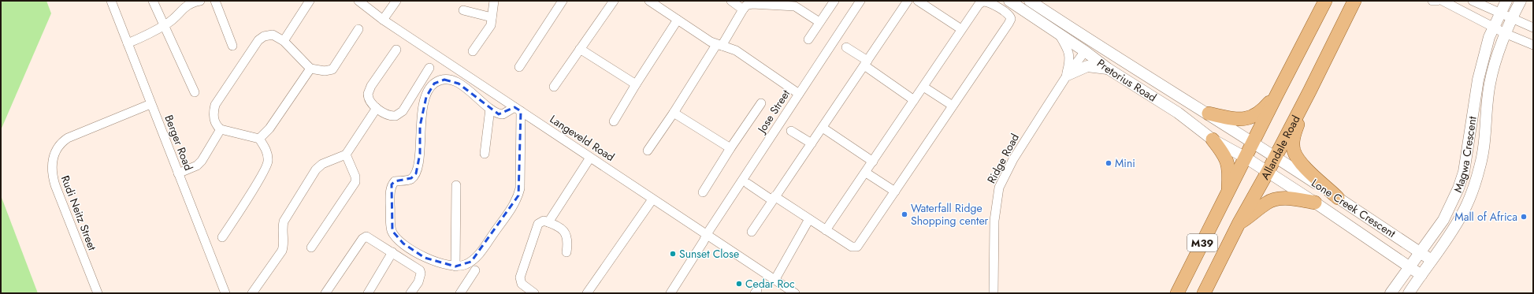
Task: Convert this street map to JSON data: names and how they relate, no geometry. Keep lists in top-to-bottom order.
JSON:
{
  "streets": {
    "main road": ["Allandale Road", "M39"],
    "street": [
      "Pretorius Road",
      "Jose Street",
      "Langeveld Road",
      "Berger Road",
      "Magwa Crescent",
      "Ridge Road",
      "Lone Creek Crescent",
      "Rudi Neitz Street"
    ]
  },
  "crossings": [
    ["Pretorius Road", "Ridge Road"],
    ["Pretorius Road", "Lone Creek Crescent"],
    ["Pretorius Road", "M39"],
    ["Jose Street", "Langeveld Road"],
    ["Berger Road", "Rudi Neitz Street"],
    ["Allandale Road", "Lone Creek Crescent"],
    ["Magwa Crescent", "Lone Creek Crescent"],
    ["Lone Creek Crescent", "M39"]
  ],
  "places": [
    "Mini",
    "Waterfall Ridge Shopping center",
    "Mall of Africa",
    "Sunset Close",
    "Cedar Roc"
  ]
}
